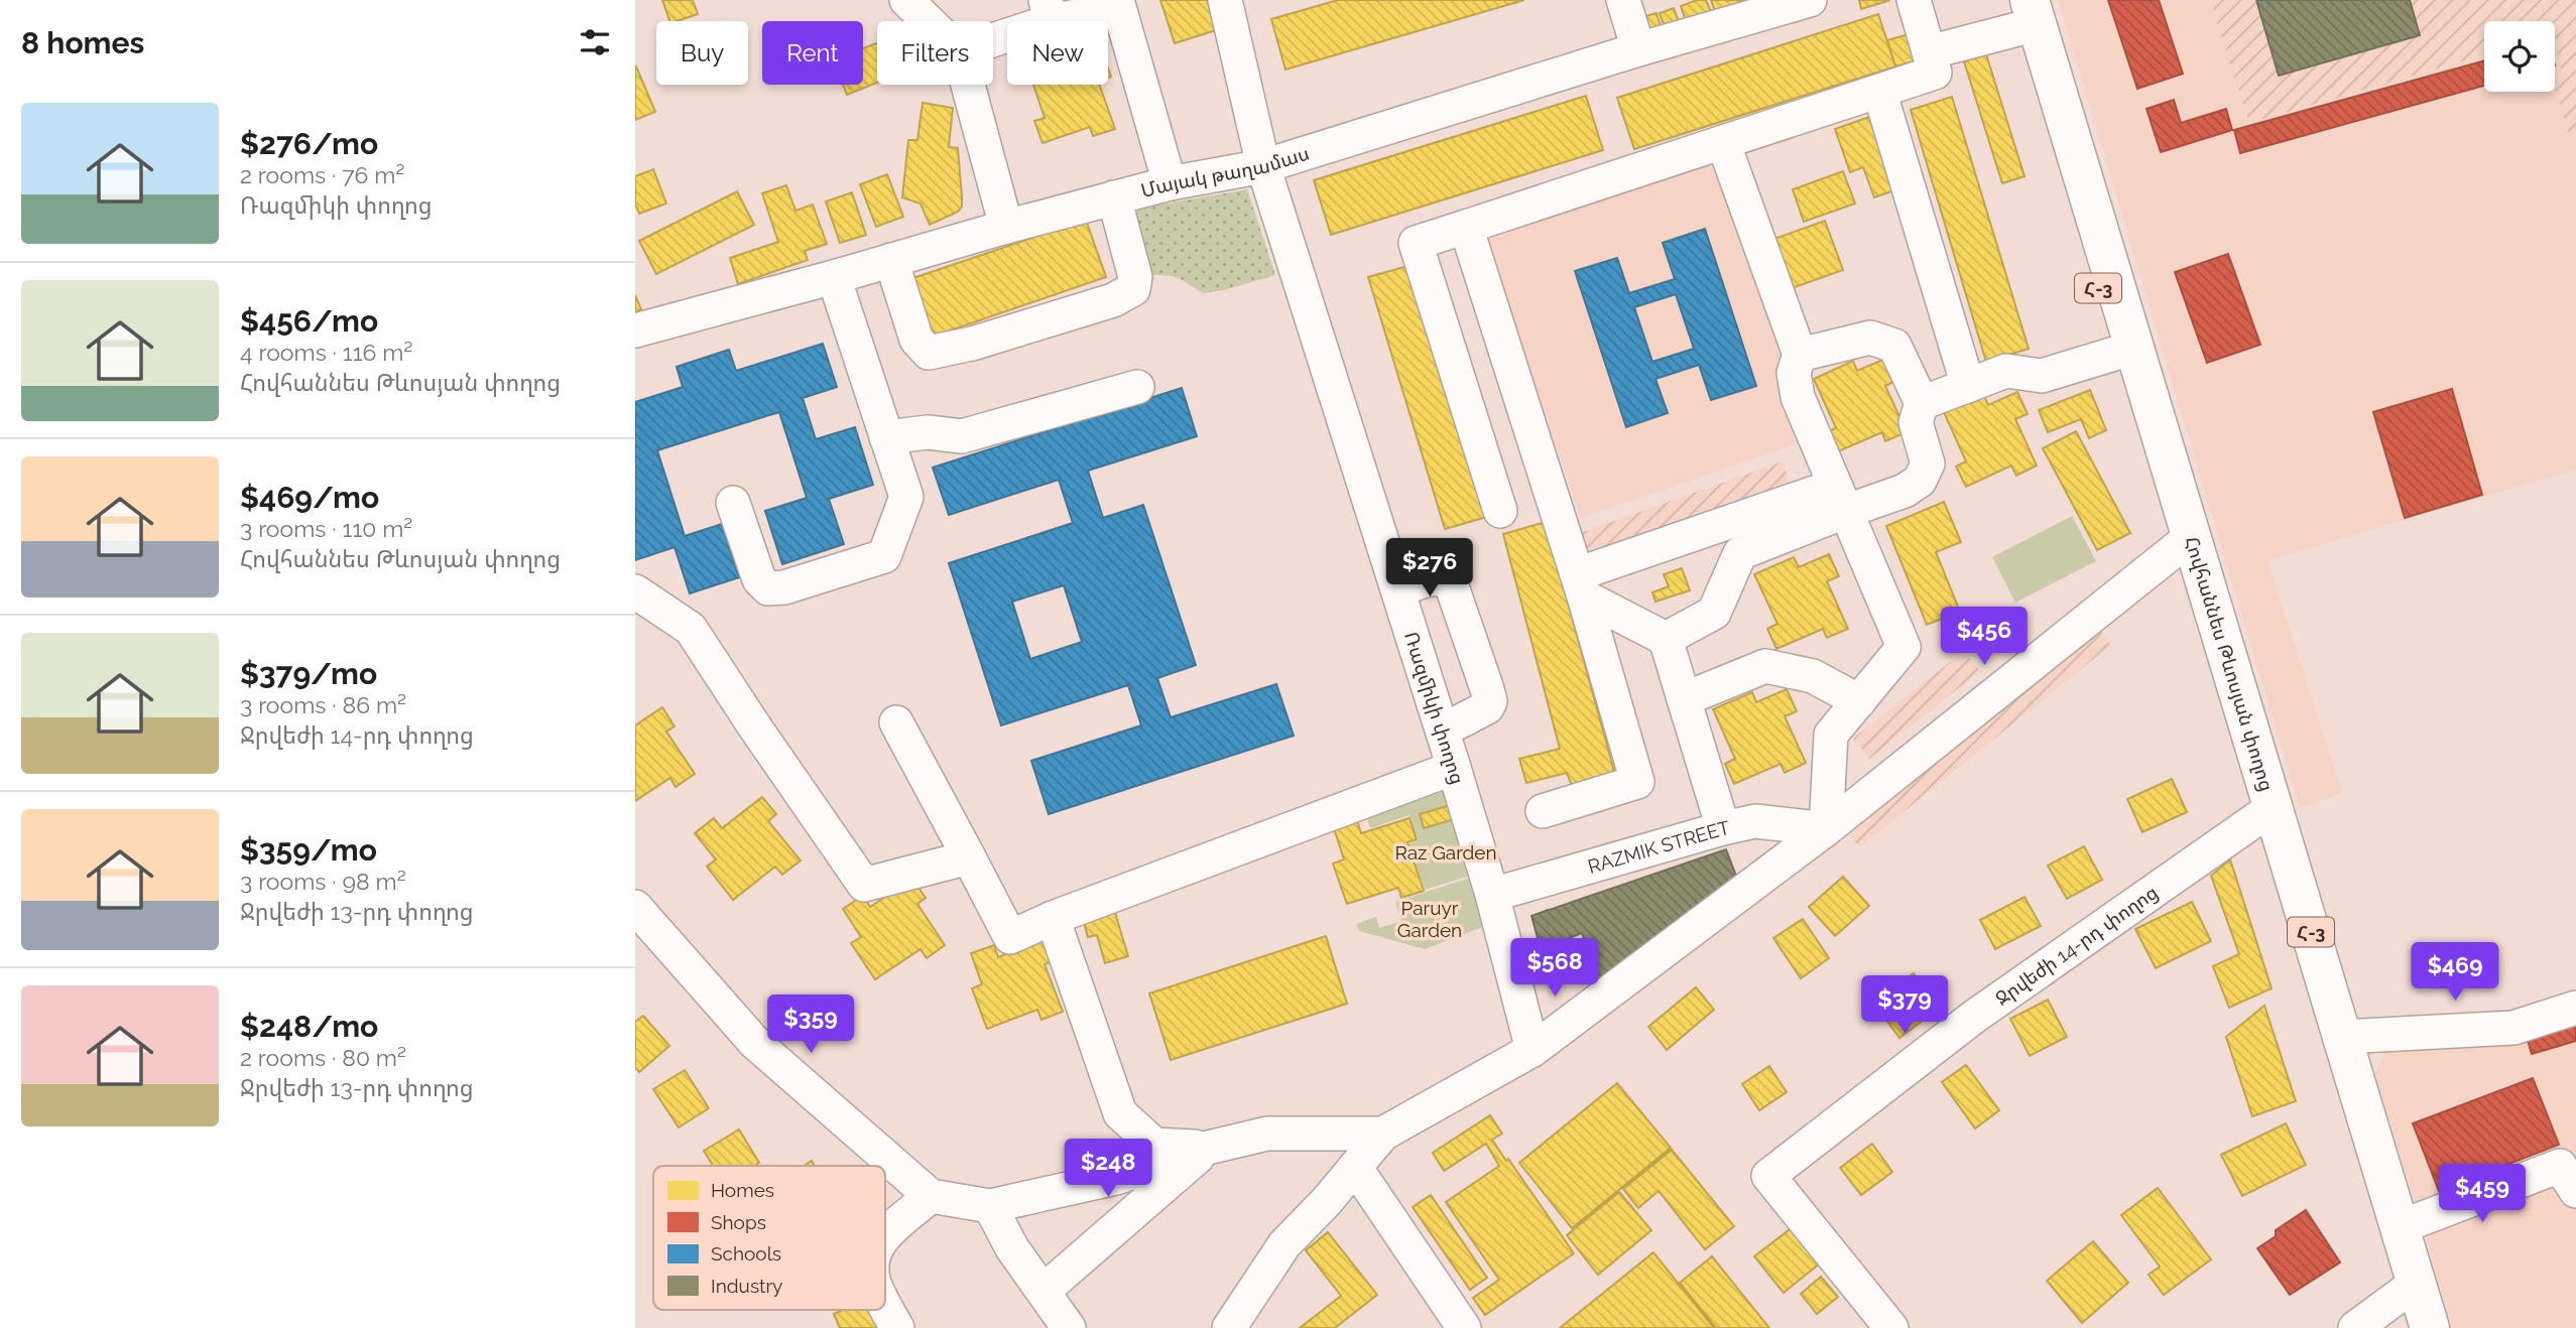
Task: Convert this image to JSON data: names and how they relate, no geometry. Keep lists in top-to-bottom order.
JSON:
{
  "streets": {
    "main road": ["Հ-3", "Հովհաննես Թևոսյան փողոց"],
    "street": [
      "Մայակ թաղամաս",
      "Ռազմիկի փողոց",
      "RAZMIK STREET",
      "Ջրվեժի 14-րդ փողոց"
    ]
  },
  "crossings": [
    ["Մայակ թաղամաս", "Ռազմիկի փողոց"],
    ["Հովհաննես Թևոսյան փողոց", "Ջրվեժի 14-րդ փողոց"],
    ["Ռազմիկի փողոց", "RAZMIK STREET"]
  ],
  "parks": ["Raz Garden", "Paruyr Garden"],
  "legend": [
    "Homes",
    "Shops",
    "Schools",
    "Industry"
  ],
  "page": {
    "heading": "8 homes",
    "chip": [
      "Buy",
      "Rent",
      "Filters",
      "New"
    ],
    "list": [
      {
        "name": "$276/mo",
        "note": "2 rooms · 76 m² · Ռազմիկի փողոց"
      },
      {
        "name": "$456/mo",
        "note": "4 rooms · 116 m² · Հովհաննես Թևոսյան փողոց"
      },
      {
        "name": "$469/mo",
        "note": "3 rooms · 110 m² · Հովհաննես Թևոսյան փողոց"
      },
      {
        "name": "$379/mo",
        "note": "3 rooms · 86 m² · Ջրվեժի 14-րդ փողոց"
      },
      {
        "name": "$359/mo",
        "note": "3 rooms · 98 m² · Ջրվեժի 13-րդ փողոց"
      },
      {
        "name": "$248/mo",
        "note": "2 rooms · 80 m² · Ջրվեժի 13-րդ փողոց"
      }
    ],
    "price": [
      "$276",
      "$456",
      "$568",
      "$469",
      "$379",
      "$359",
      "$248",
      "$459"
    ]
  }
}
